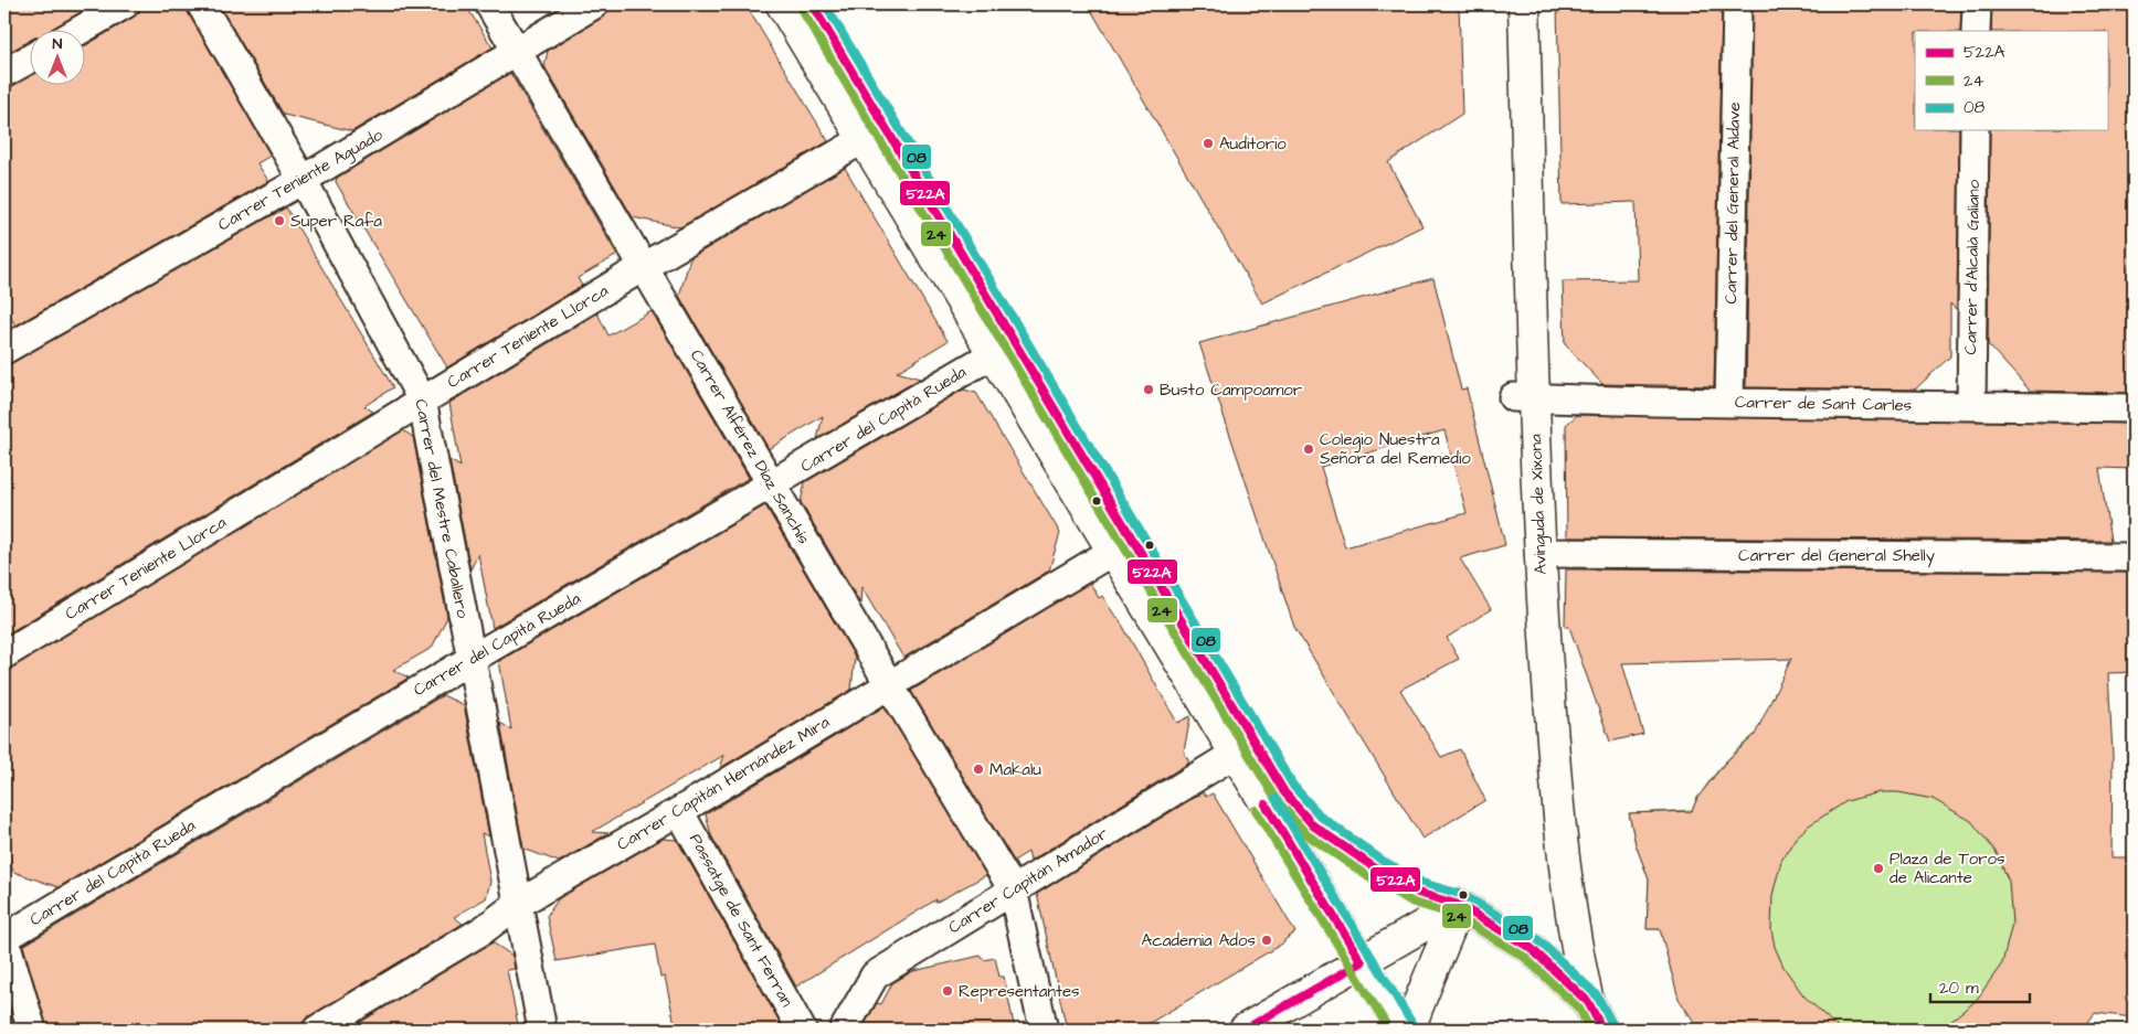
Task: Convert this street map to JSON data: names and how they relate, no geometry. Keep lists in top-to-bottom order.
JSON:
{
  "streets": {
    "main road": ["Avinguda de Xixona"],
    "street": [
      "Carrer Teniente Aguado",
      "Carrer del General Aldave",
      "Carrer d'Alcalá Galiano",
      "Carrer Teniente Llorca",
      "Carrer de Sant Carles",
      "Carrer del Capità Rueda",
      "Carrer Alférez Díaz Sanchís",
      "Carrer del Mestre Caballero",
      "Carrer del General Shelly",
      "Carrer Capitán Hernández Mira",
      "Carrer Capitán Amador",
      "Passatge de Sant Ferran"
    ]
  },
  "crossings": [
    ["Carrer Teniente Aguado", "Carrer Alférez Díaz Sanchís"],
    ["Carrer Teniente Aguado", "Carrer del Mestre Caballero"],
    ["Carrer del General Aldave", "Carrer de Sant Carles"],
    ["Carrer d'Alcalá Galiano", "Carrer de Sant Carles"],
    ["Carrer Teniente Llorca", "Carrer Alférez Díaz Sanchís"],
    ["Carrer Teniente Llorca", "Carrer del Mestre Caballero"],
    ["Carrer de Sant Carles", "Avinguda de Xixona"],
    ["Carrer del Capità Rueda", "Carrer Alférez Díaz Sanchís"],
    ["Carrer del Capità Rueda", "Carrer del Mestre Caballero"],
    ["Carrer Alférez Díaz Sanchís", "Carrer Capitán Hernández Mira"],
    ["Carrer Alférez Díaz Sanchís", "Carrer Capitán Amador"],
    ["Avinguda de Xixona", "Carrer del General Shelly"],
    ["Carrer del Mestre Caballero", "Carrer Capitán Hernández Mira"],
    ["Carrer Capitán Hernández Mira", "Passatge de Sant Ferran"]
  ],
  "places": [
    "Auditorio",
    "Super Rafa",
    "Busto Campoamor",
    "Colegio Nuestra Señora del Remedio",
    "Makalu",
    "Plaza de Toros de Alicante",
    "Academia Ados",
    "Representantes"
  ],
  "lines": ["transit line 522A", "transit line 08", "transit line 24"],
  "legend": ["522A", "24", "08"],
  "scale_bar": "20 m",
  "north": "top"
}
